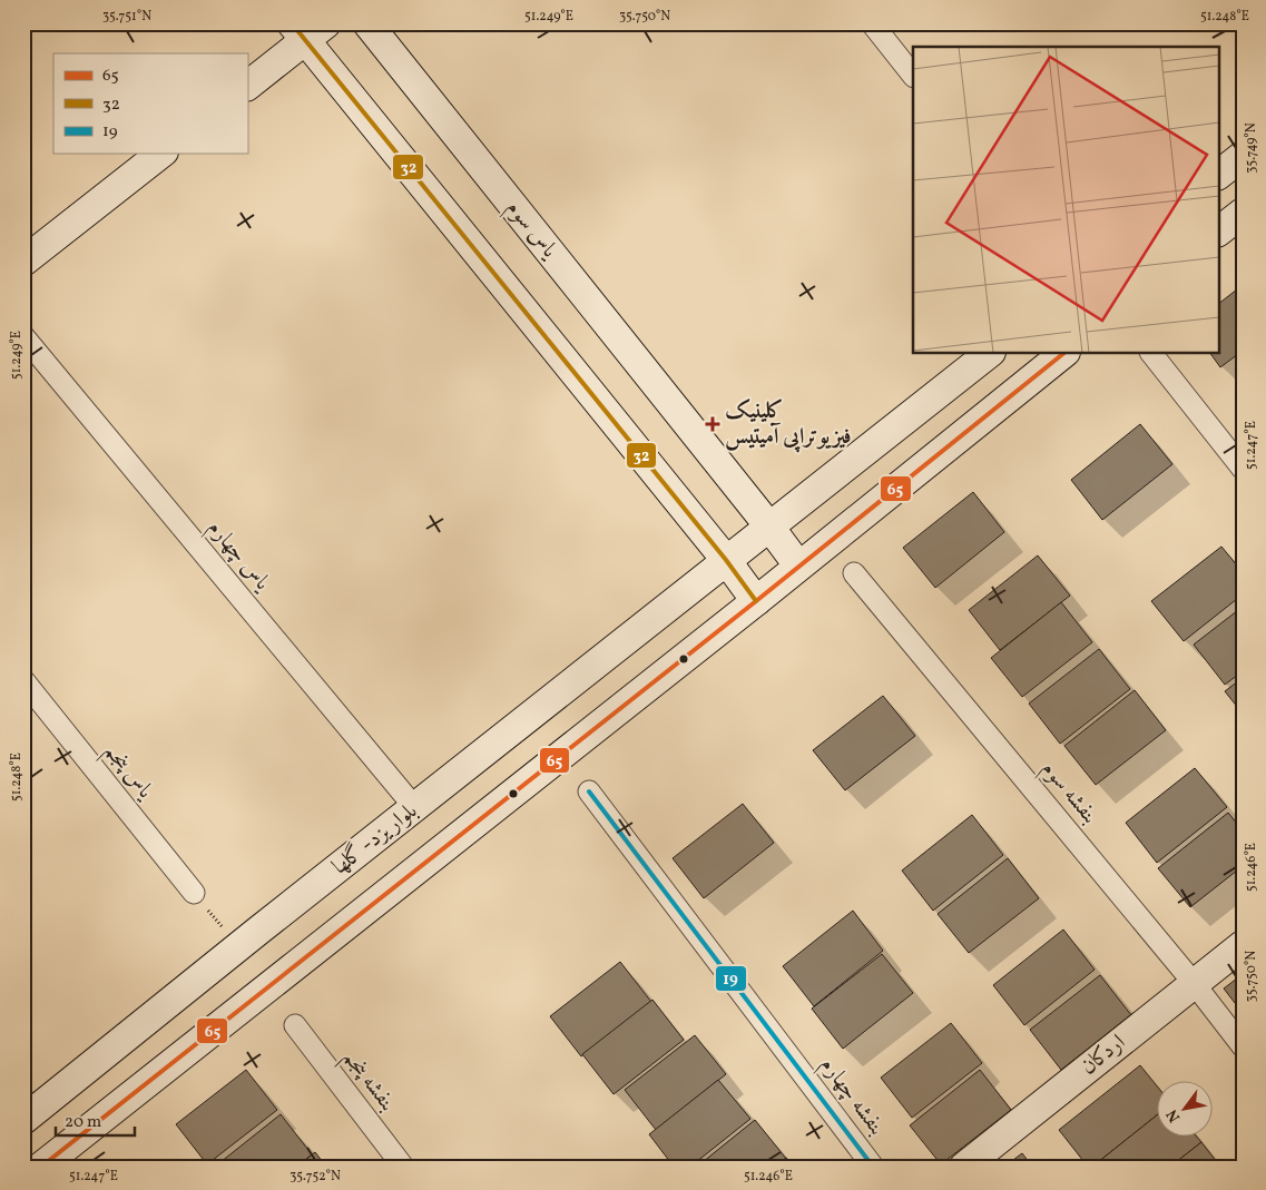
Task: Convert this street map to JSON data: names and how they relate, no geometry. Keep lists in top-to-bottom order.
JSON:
{
  "streets": {
    "main road": ["یاس سوم", "بلوار یزد- گلها", "اردکان"],
    "street": [
      "یاس چهارم",
      "یاس پنجم",
      "بنفشه سوم",
      "بنفشه پنجم",
      "بنفشه چهارم"
    ]
  },
  "crossings": [
    ["یاس سوم", "بلوار یزد- گلها"],
    ["یاس چهارم", "بلوار یزد- گلها"],
    ["بنفشه سوم", "اردکان"]
  ],
  "places": {
    "health": ["کلینیک فیزیوتراپی آمیتیس"]
  },
  "lines": ["transit line 32", "transit line 65", "transit line 19"],
  "legend": ["65", "32", "19"],
  "scale_bar": "20 m",
  "north": "bottom left",
  "coordinates": [
    "35.751°N",
    "51.249°E",
    "35.750°N",
    "51.248°E",
    "35.749°N",
    "51.247°E",
    "51.246°E",
    "35.752°N"
  ]
}
